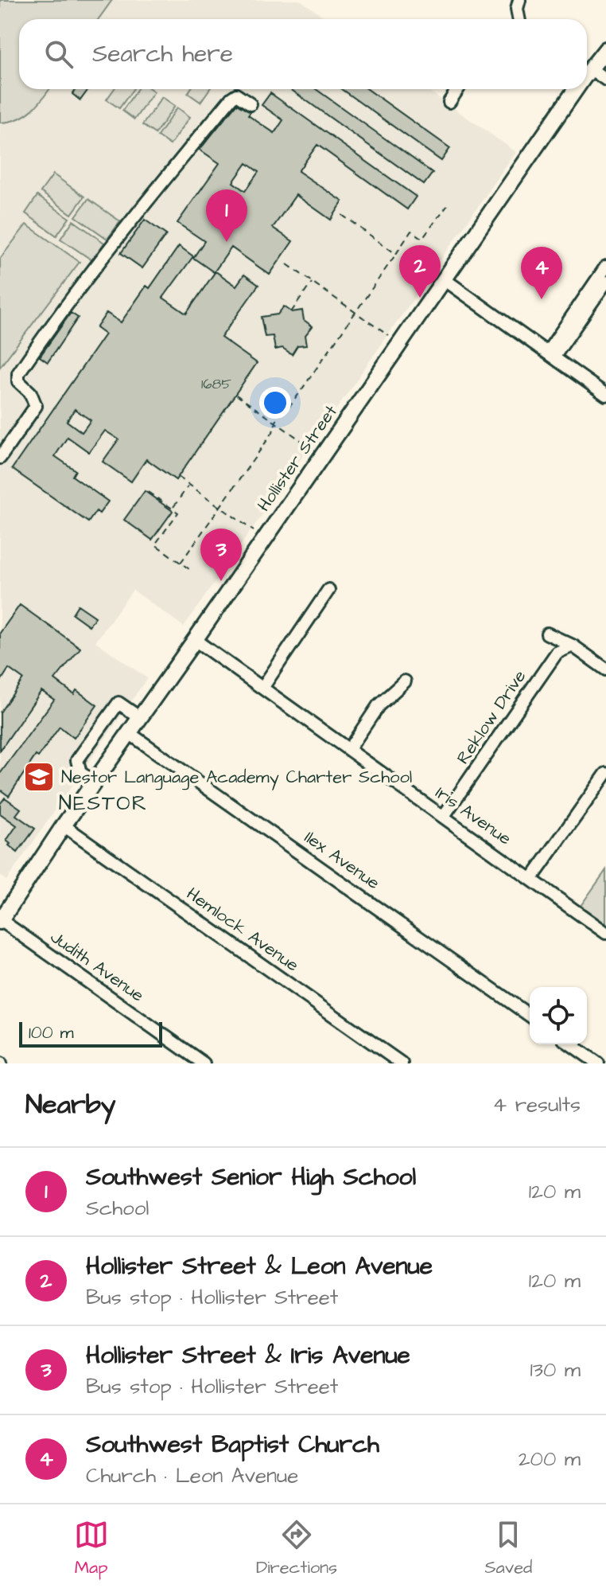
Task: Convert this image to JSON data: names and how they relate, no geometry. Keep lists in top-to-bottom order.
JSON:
{
  "streets": {
    "main road": ["Hollister Street"],
    "street": [
      "Reklow Drive",
      "Iris Avenue",
      "Ilex Avenue",
      "Hemlock Avenue",
      "Judith Avenue"
    ]
  },
  "crossings": [
    ["Hollister Street", "Iris Avenue"],
    ["Hollister Street", "Ilex Avenue"],
    ["Hollister Street", "Hemlock Avenue"],
    ["Hollister Street", "Judith Avenue"],
    ["Reklow Drive", "Iris Avenue"]
  ],
  "districts": ["NESTOR"],
  "places": {
    "school or university": ["Nestor Language Academy Charter School"]
  },
  "house_numbers": ["1685"],
  "scale_bar": "100 m",
  "page": {
    "search": "Search here",
    "pins": [
      "1",
      "2",
      "4",
      "3"
    ],
    "scale": "100 m",
    "heading": ["Nearby", "4 results"],
    "list": [
      {
        "mark": "1",
        "name": "Southwest Senior High School",
        "note": "School",
        "value": "120 m"
      },
      {
        "mark": "2",
        "name": "Hollister Street & Leon Avenue",
        "note": "Bus stop · Hollister Street",
        "value": "120 m"
      },
      {
        "mark": "3",
        "name": "Hollister Street & Iris Avenue",
        "note": "Bus stop · Hollister Street",
        "value": "130 m"
      },
      {
        "mark": "4",
        "name": "Southwest Baptist Church",
        "note": "Church · Leon Avenue",
        "value": "200 m"
      }
    ],
    "nav": ["Map", "Directions", "Saved"]
  }
}
